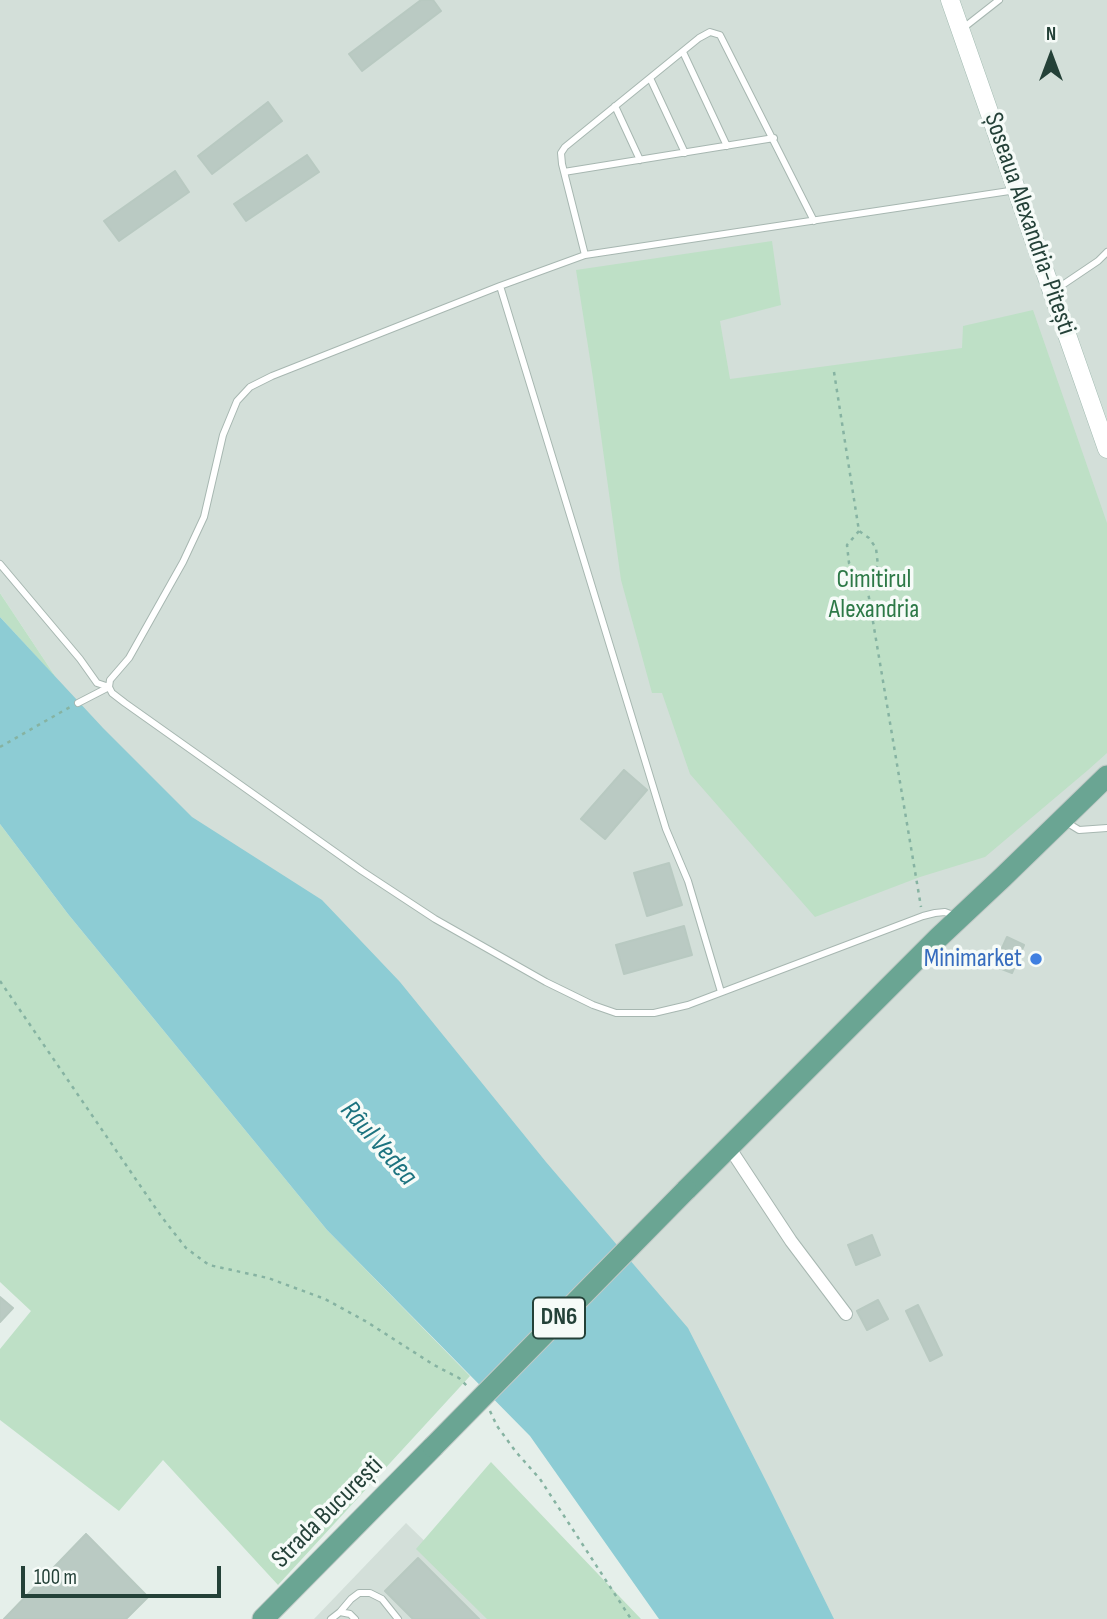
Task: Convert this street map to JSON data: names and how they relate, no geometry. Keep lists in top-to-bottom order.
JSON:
{
  "streets": {
    "main road": ["Șoseaua Alexandria-Pitești", "DN6", "Strada București"]
  },
  "crossings": [
    ["DN6", "Strada București"]
  ],
  "water": ["Râul Vedea"],
  "parks": ["Cimitirul Alexandria"],
  "places": ["Minimarket"],
  "scale_bar": "100 m",
  "north": "top"
}
